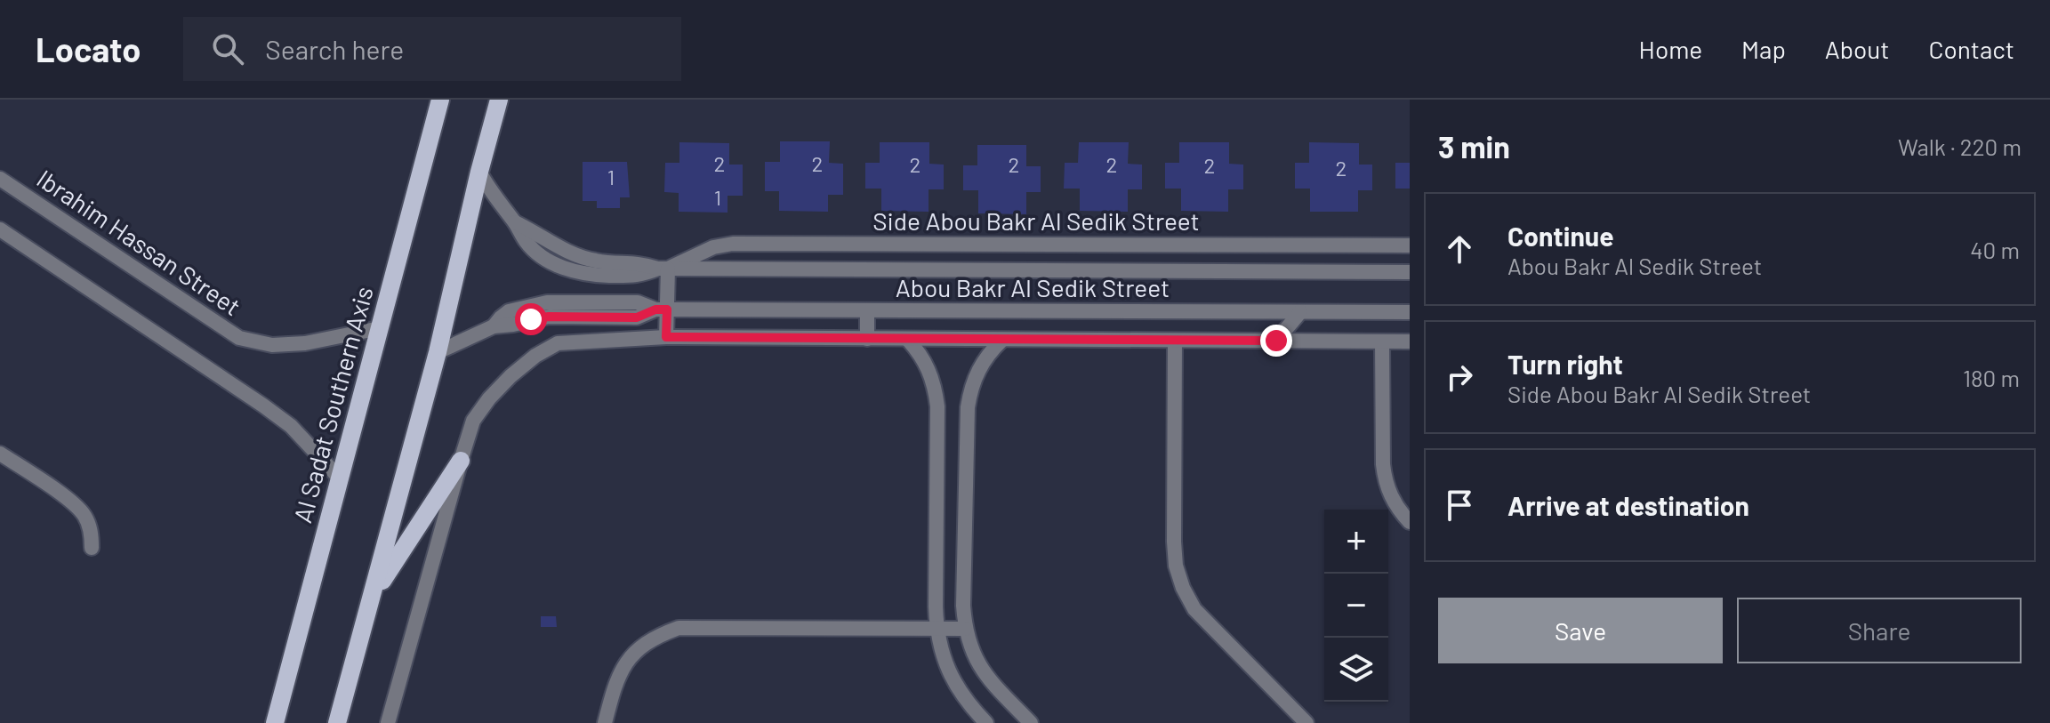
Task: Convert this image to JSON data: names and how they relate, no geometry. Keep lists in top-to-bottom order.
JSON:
{
  "streets": {
    "main road": ["Al Sadat Southern Axis"],
    "street": ["Side Abou Bakr Al Sedik Street", "Ibrahim Hassan Street", "Abou Bakr Al Sedik Street"]
  },
  "crossings": [
    ["Side Abou Bakr Al Sedik Street", "Abou Bakr Al Sedik Street"],
    ["Ibrahim Hassan Street", "Al Sadat Southern Axis"]
  ],
  "house_numbers": [
    "2",
    "2",
    "2",
    "2",
    "2",
    "2",
    "2",
    "1",
    "1"
  ],
  "page": {
    "header": "Locato",
    "search": "Search here",
    "nav": [
      "Home",
      "Map",
      "About",
      "Contact"
    ],
    "heading": ["3 min", "Walk · 220 m"],
    "list": [
      ["Continue", "Abou Bakr Al Sedik Street", "40 m"],
      ["Turn right", "Side Abou Bakr Al Sedik Street", "180 m"],
      "Arrive at destination"
    ],
    "map_buttons": ["+", "−"],
    "buttons": ["Save", "Share"]
  }
}
